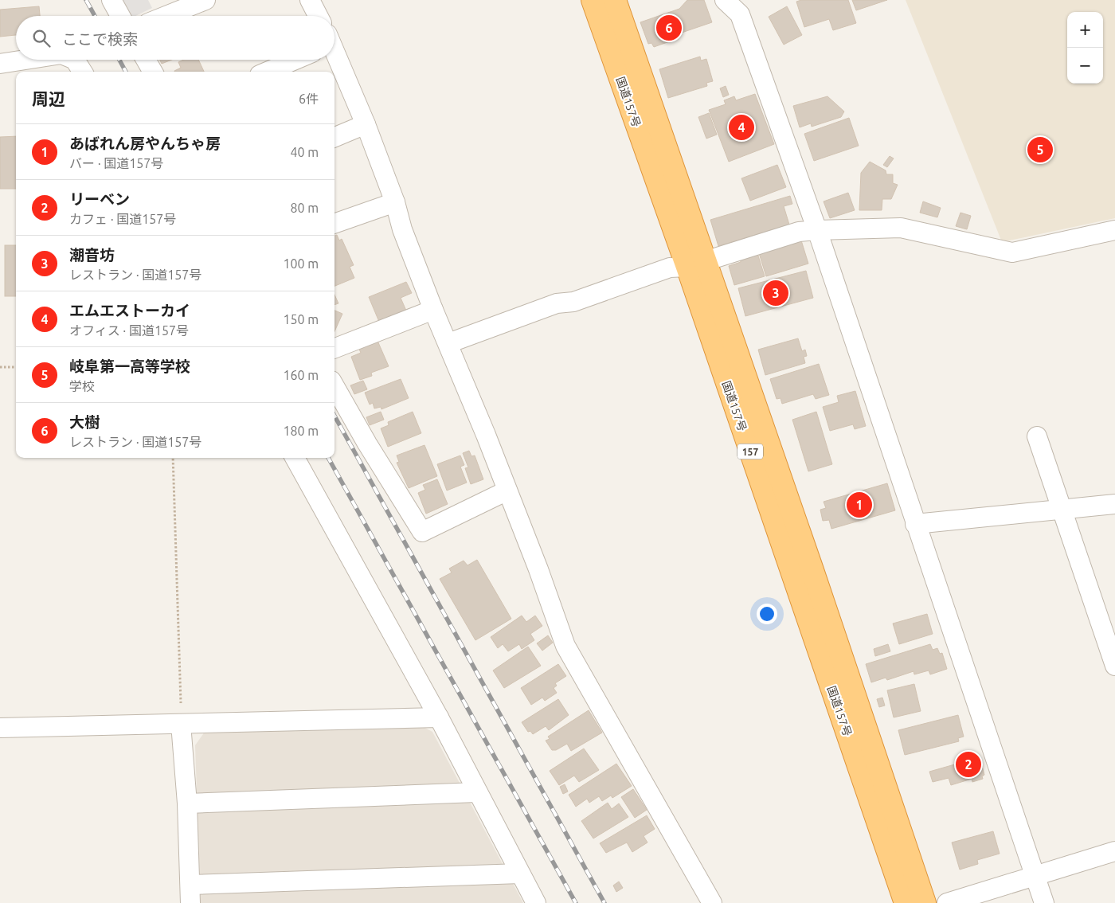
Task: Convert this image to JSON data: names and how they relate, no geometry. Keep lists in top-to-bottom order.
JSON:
{
  "streets": {
    "highway": ["国道157号", "157"]
  },
  "page": {
    "map_buttons": ["+", "−"],
    "pins": [
      "6",
      "4",
      "5",
      "3",
      "1",
      "2"
    ],
    "search": "ここで検索",
    "heading": ["周辺", "6件"],
    "list": [
      {
        "mark": "1",
        "name": "あばれん房やんちゃ房",
        "note": "バー · 国道157号",
        "value": "40 m"
      },
      {
        "mark": "2",
        "name": "リーベン",
        "note": "カフェ · 国道157号",
        "value": "80 m"
      },
      {
        "mark": "3",
        "name": "潮音坊",
        "note": "レストラン · 国道157号",
        "value": "100 m"
      },
      {
        "mark": "4",
        "name": "エムエストーカイ",
        "note": "オフィス · 国道157号",
        "value": "150 m"
      },
      {
        "mark": "5",
        "name": "岐阜第一高等学校",
        "note": "学校",
        "value": "160 m"
      },
      {
        "mark": "6",
        "name": "大樹",
        "note": "レストラン · 国道157号",
        "value": "180 m"
      }
    ]
  }
}
